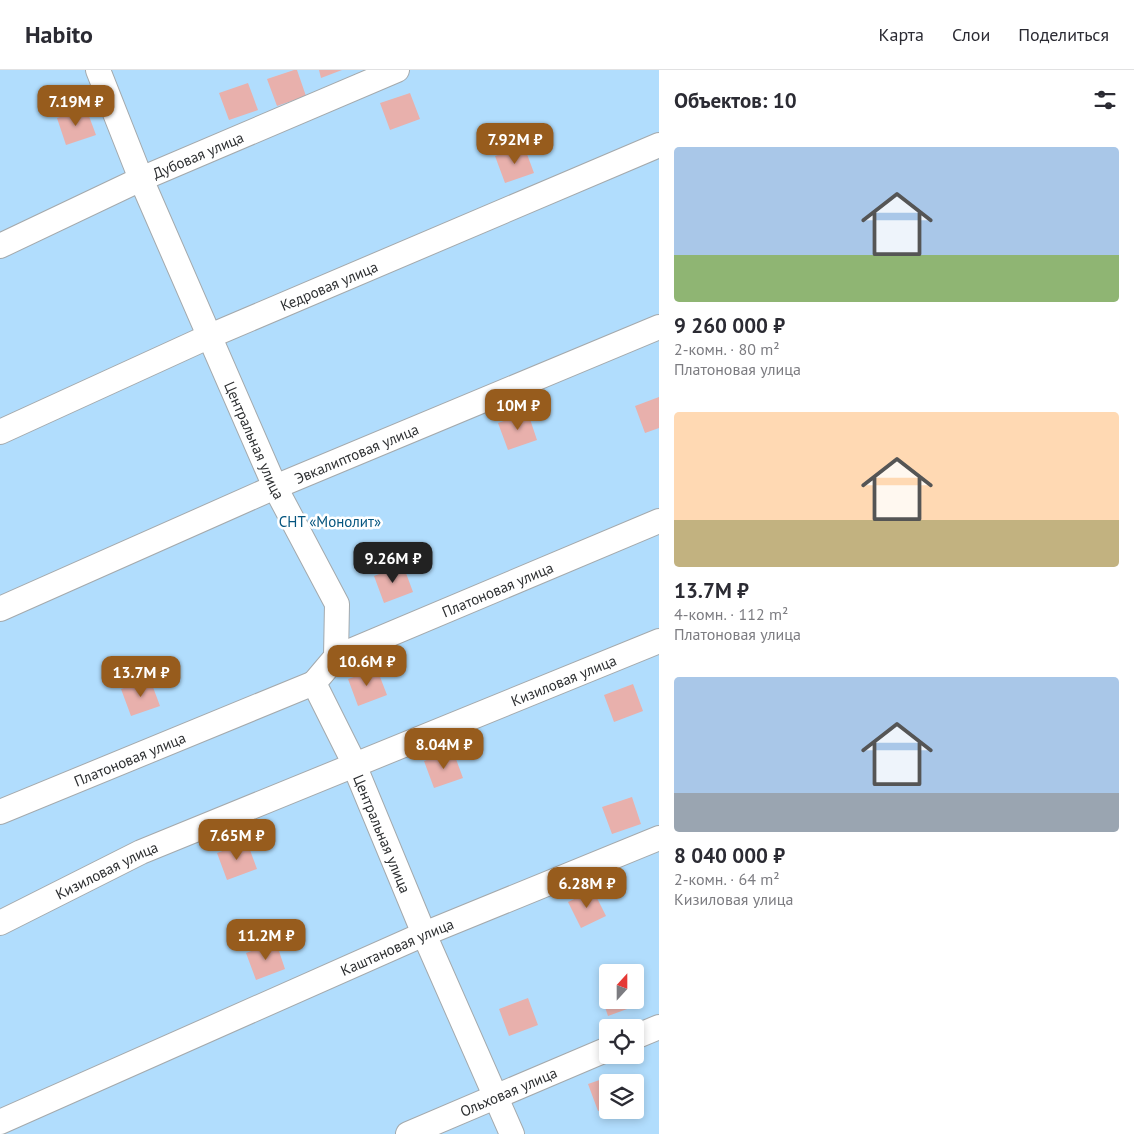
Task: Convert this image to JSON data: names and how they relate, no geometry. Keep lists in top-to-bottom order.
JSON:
{
  "streets": {
    "street": [
      "Дубовая улица",
      "Кедровая улица",
      "Центральная улица",
      "Эвкалиптовая улица",
      "Платоновая улица",
      "Кизиловая улица",
      "Каштановая улица",
      "Ольховая улица"
    ]
  },
  "crossings": [
    ["Дубовая улица", "Центральная улица"],
    ["Кедровая улица", "Центральная улица"],
    ["Центральная улица", "Эвкалиптовая улица"],
    ["Центральная улица", "Платоновая улица"],
    ["Центральная улица", "Кизиловая улица"],
    ["Центральная улица", "Каштановая улица"],
    ["Центральная улица", "Ольховая улица"]
  ],
  "parks": ["СНТ «Монолит»"],
  "north": "top",
  "page": {
    "header": "Habito",
    "nav": ["Карта", "Слои", "Поделиться"],
    "heading": "Объектов: 10",
    "price": [
      "7.19M ₽",
      "7.92M ₽",
      "10M ₽",
      "9.26M ₽",
      "10.6M ₽",
      "13.7M ₽",
      "8.04M ₽",
      "7.65M ₽",
      "6.28M ₽",
      "11.2M ₽"
    ],
    "list": [
      {
        "name": "9 260 000 ₽",
        "note": "2-комн. · 80 m² · Платоновая улица"
      },
      {
        "name": "13.7M ₽",
        "note": "4-комн. · 112 m² · Платоновая улица"
      },
      {
        "name": "8 040 000 ₽",
        "note": "2-комн. · 64 m² · Кизиловая улица"
      }
    ]
  }
}
